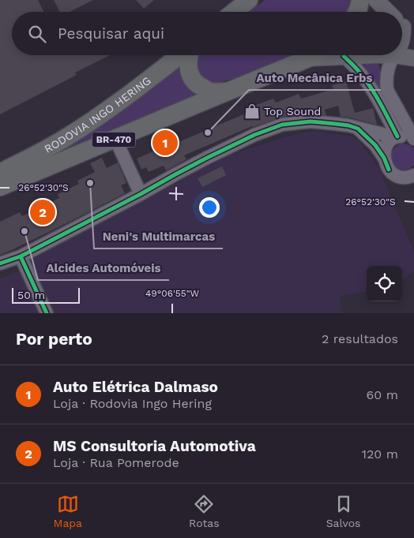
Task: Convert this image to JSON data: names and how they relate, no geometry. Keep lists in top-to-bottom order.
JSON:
{
  "streets": {
    "highway": ["RODOVIA INGO HERING", "BR-470"]
  },
  "places": {
    "shop": ["Top Sound"],
    "other": ["Auto Mecânica Erbs", "Neni's Multimarcas", "Alcides Automóveis"]
  },
  "scale_bar": "50 m",
  "page": {
    "search": "Pesquisar aqui",
    "pins": ["1", "2"],
    "scale": "50 m",
    "heading": ["Por perto", "2 resultados"],
    "list": [
      {
        "mark": "1",
        "name": "Auto Elétrica Dalmaso",
        "note": "Loja · Rodovia Ingo Hering",
        "value": "60 m"
      },
      {
        "mark": "2",
        "name": "MS Consultoria Automotiva",
        "note": "Loja · Rua Pomerode",
        "value": "120 m"
      }
    ],
    "nav": ["Mapa", "Rotas", "Salvos"]
  },
  "coordinates": ["26°52'30\"S", "49°06'55\"W"]
}
